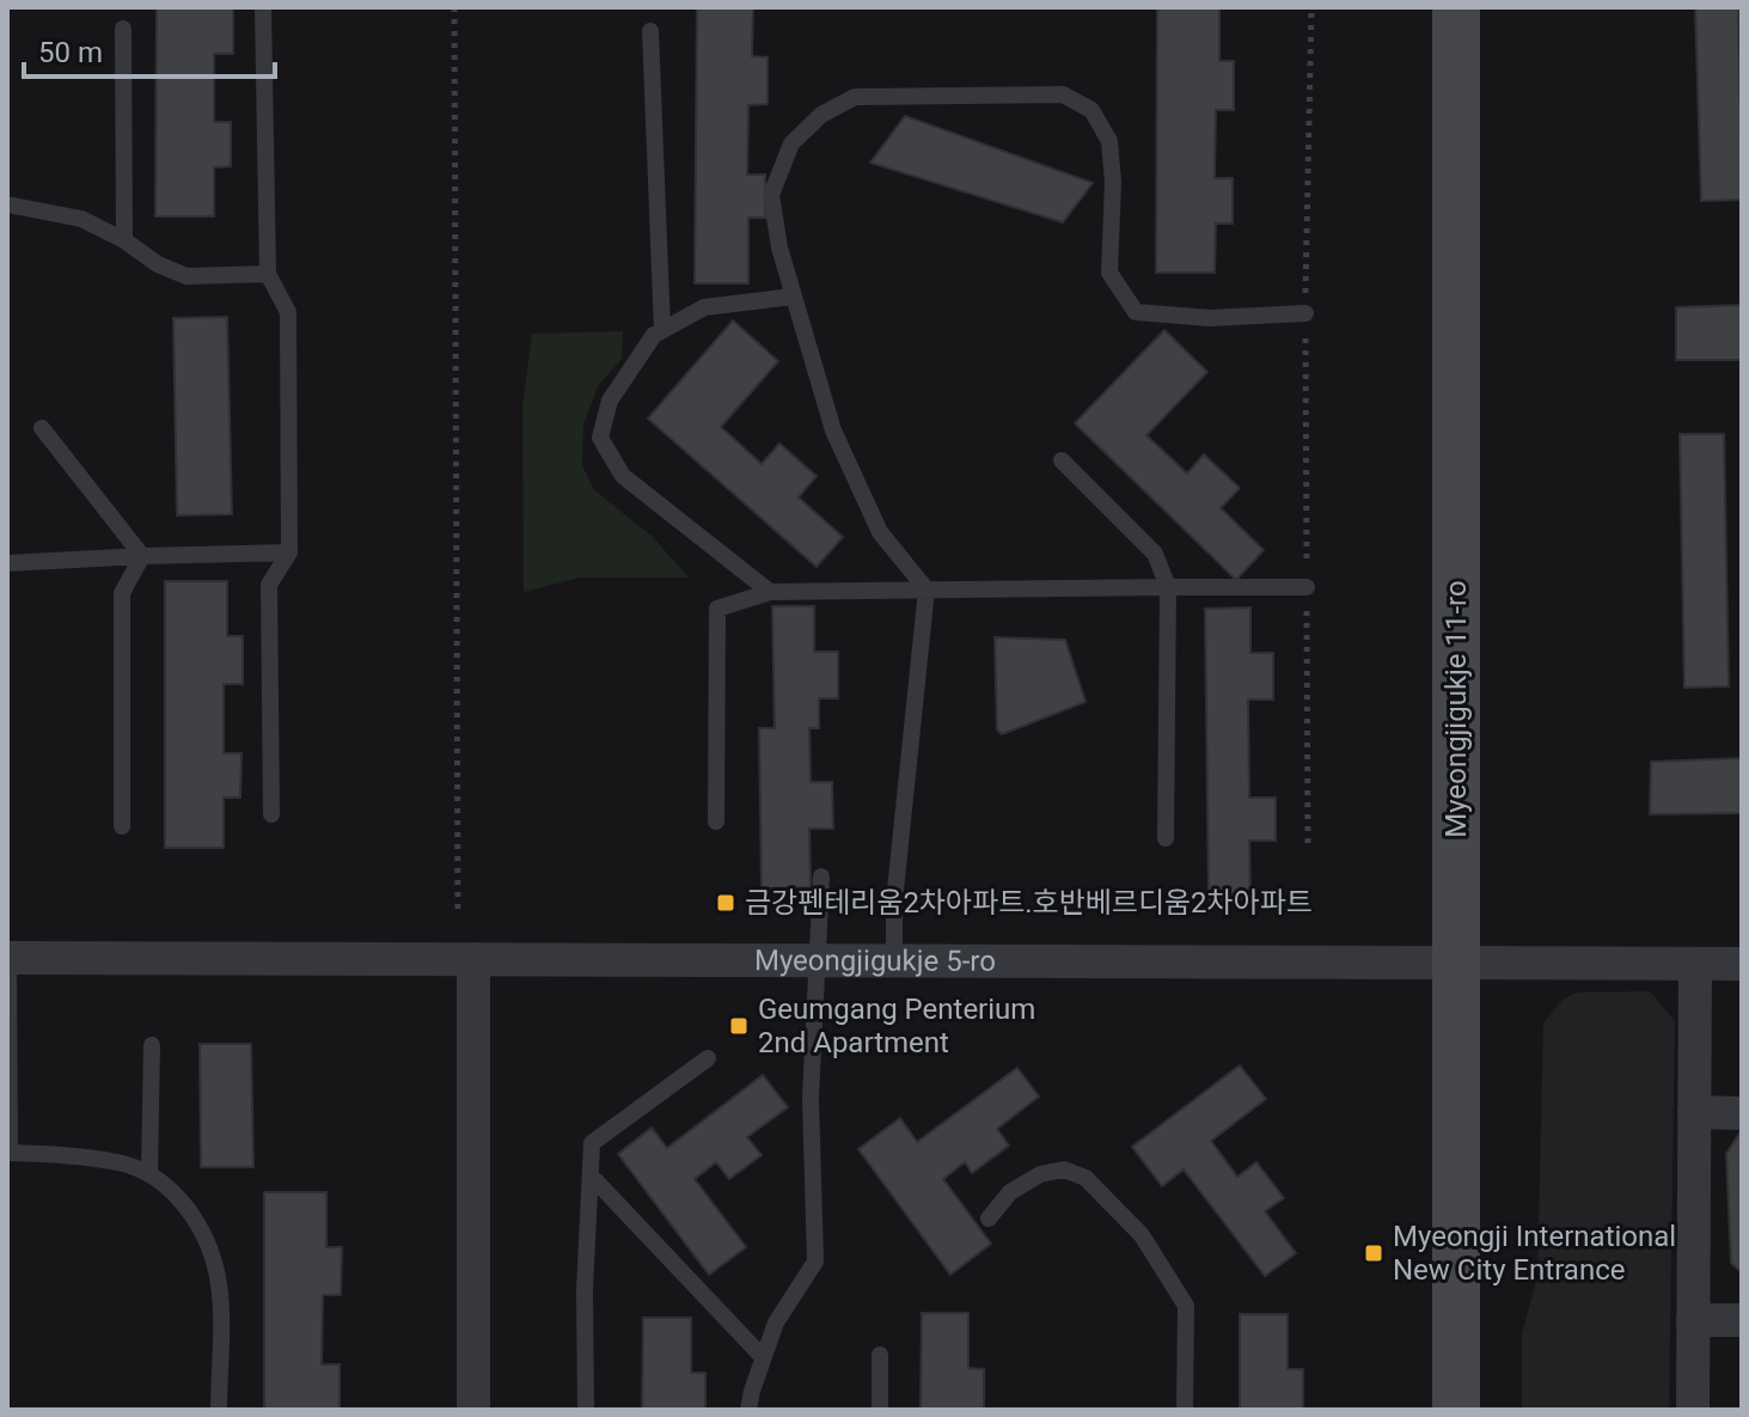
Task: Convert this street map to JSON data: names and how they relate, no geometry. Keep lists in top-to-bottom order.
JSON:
{
  "streets": {
    "main road": ["Myeongjigukje 11-ro"],
    "street": ["Myeongjigukje 5-ro"]
  },
  "crossings": [
    ["Myeongjigukje 11-ro", "Myeongjigukje 5-ro"]
  ],
  "places": {
    "transit": ["금강펜테리움2차아파트.호반베르디움2차아파트", "Geumgang Penterium 2nd Apartment", "Myeongji International New City Entrance"]
  },
  "scale_bar": "50 m"
}
